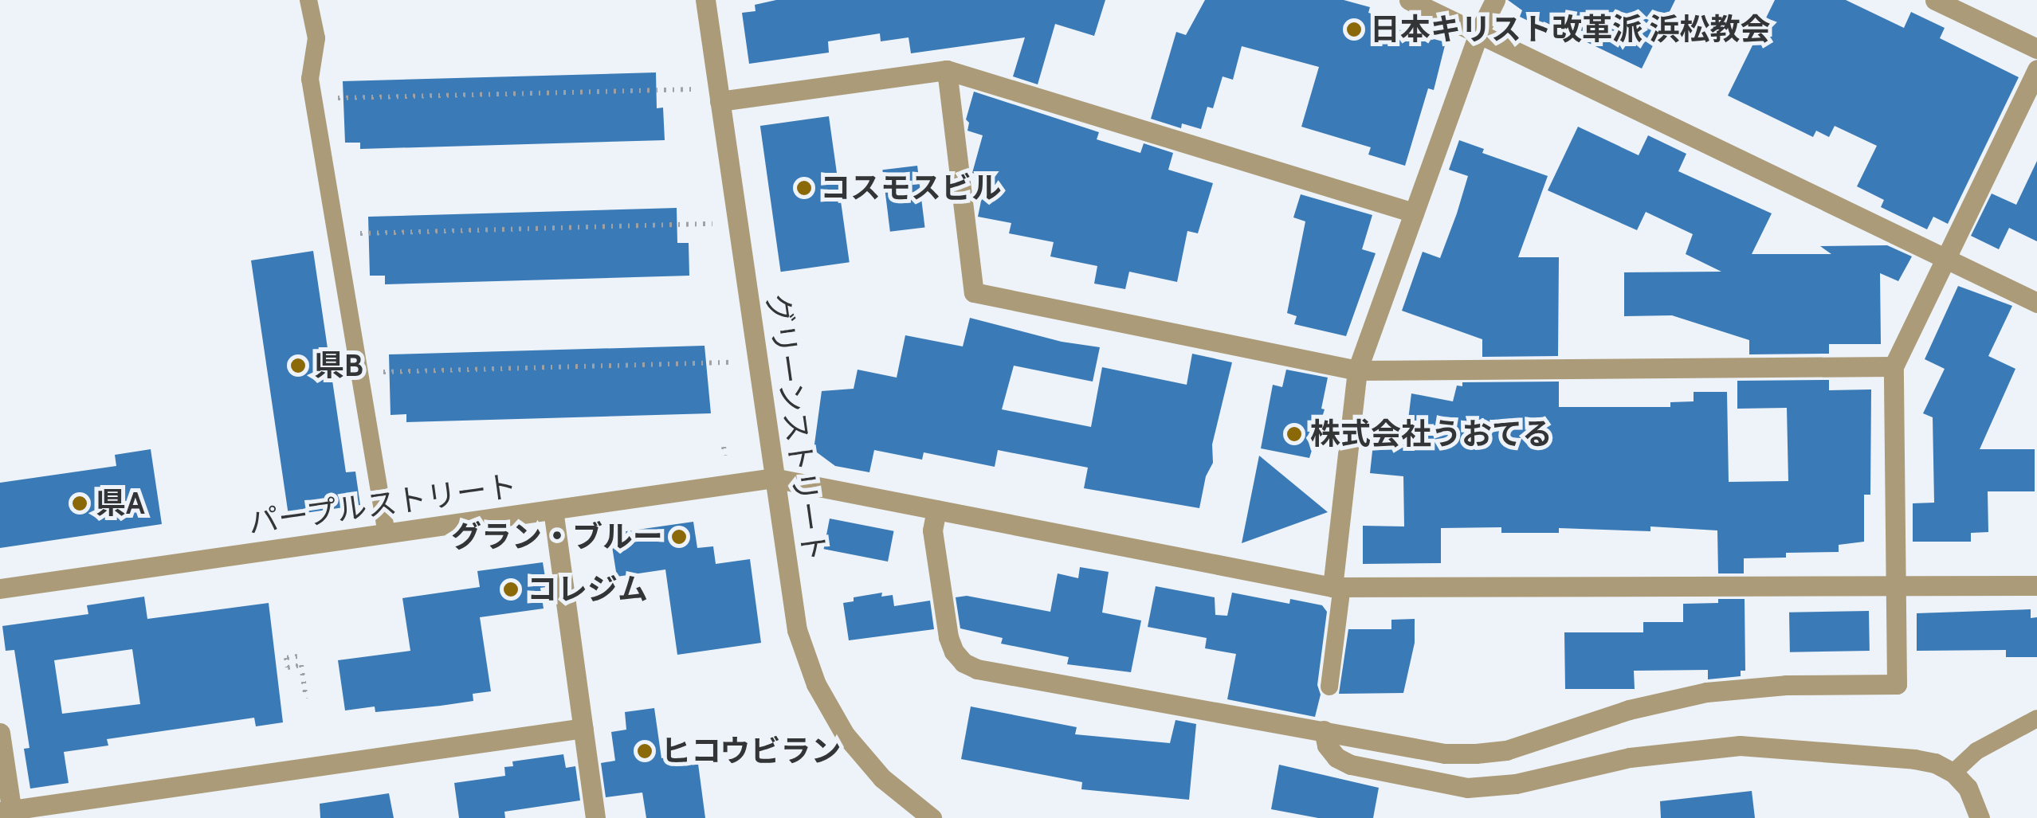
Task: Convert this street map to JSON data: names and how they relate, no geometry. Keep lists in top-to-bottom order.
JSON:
{
  "streets": {
    "street": ["グリーンストリート", "パープルストリート"]
  },
  "crossings": [
    ["グリーンストリート", "パープルストリート"]
  ],
  "places": [
    "日本キリスト改革派 浜松教会",
    "コスモスビル",
    "県B",
    "株式会社うおてる",
    "県A",
    "グラン・ブルー",
    "コレジム",
    "ヒコウビラン"
  ]
}
